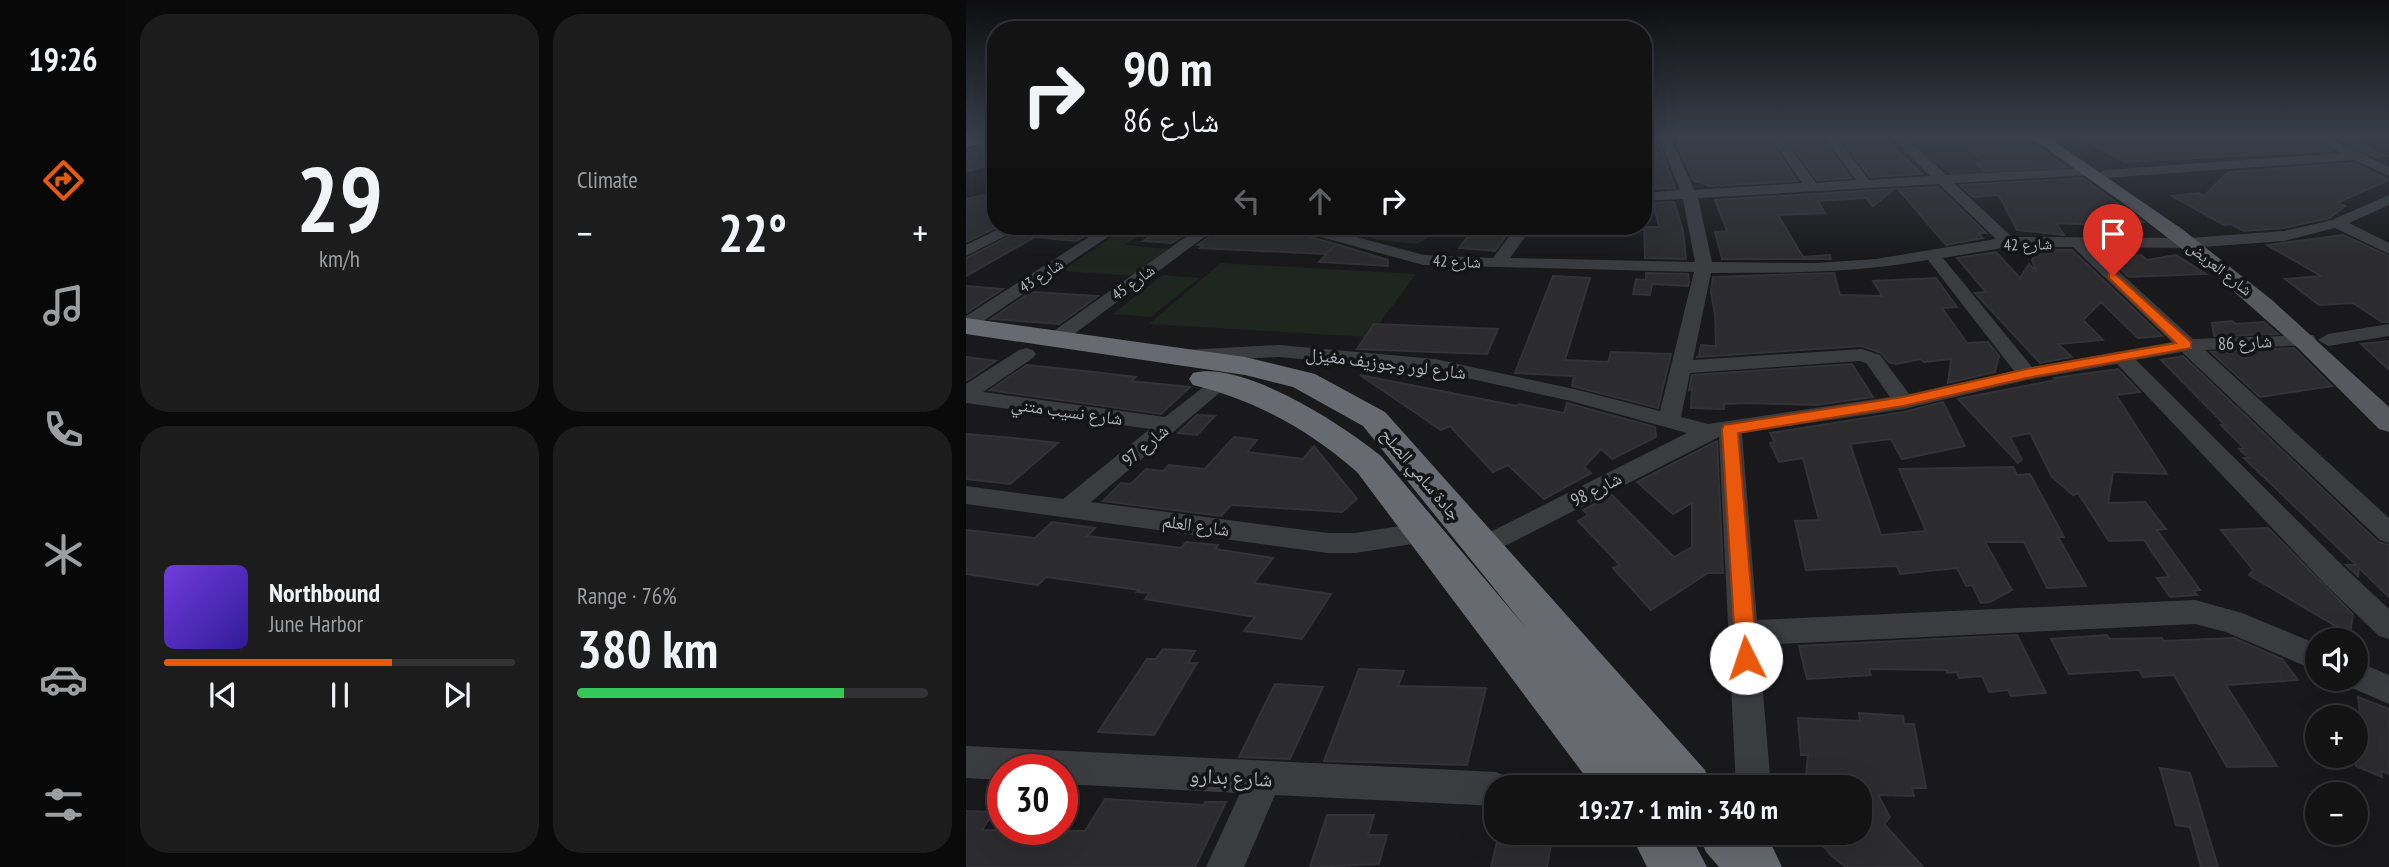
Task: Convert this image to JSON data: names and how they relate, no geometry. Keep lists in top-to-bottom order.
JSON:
{
  "streets": {
    "highway": ["جادة سامي الصلح"],
    "main road": ["شارع العريض"],
    "street": [
      "شارع 42",
      "شارع 43",
      "شارع 45",
      "شارع 86",
      "شارع لور وجوزيف مغيزل",
      "شارع نسيب متني",
      "شارع 97",
      "شارع 98",
      "شارع العلم",
      "شارع بدارو"
    ]
  },
  "crossings": [
    ["شارع 42", "شارع العريض"],
    ["شارع العريض", "شارع 86"],
    ["شارع 43", "جادة سامي الصلح"],
    ["شارع 45", "شارع نسيب متني"],
    ["شارع 45", "جادة سامي الصلح"],
    ["شارع 86", "شارع 98"],
    ["شارع لور وجوزيف مغيزل", "جادة سامي الصلح"],
    ["شارع نسيب متني", "شارع 97"],
    ["شارع 97", "جادة سامي الصلح"],
    ["شارع 97", "شارع العلم"],
    ["جادة سامي الصلح", "شارع 98"],
    ["جادة سامي الصلح", "شارع العلم"]
  ],
  "page": {
    "tabs": "19:26",
    "tile": [
      ["29", "km/h"],
      "Climate",
      ["Range · 76%", "380 km"]
    ],
    "turn": ["90 m", "شارع 86"],
    "heat": ["−", "22°", "+"],
    "song": ["Northbound", "June Harbor"],
    "map_buttons": ["+", "−"],
    "limit": "30",
    "trip": "19:27 · 1 min · 340 m"
  }
}
